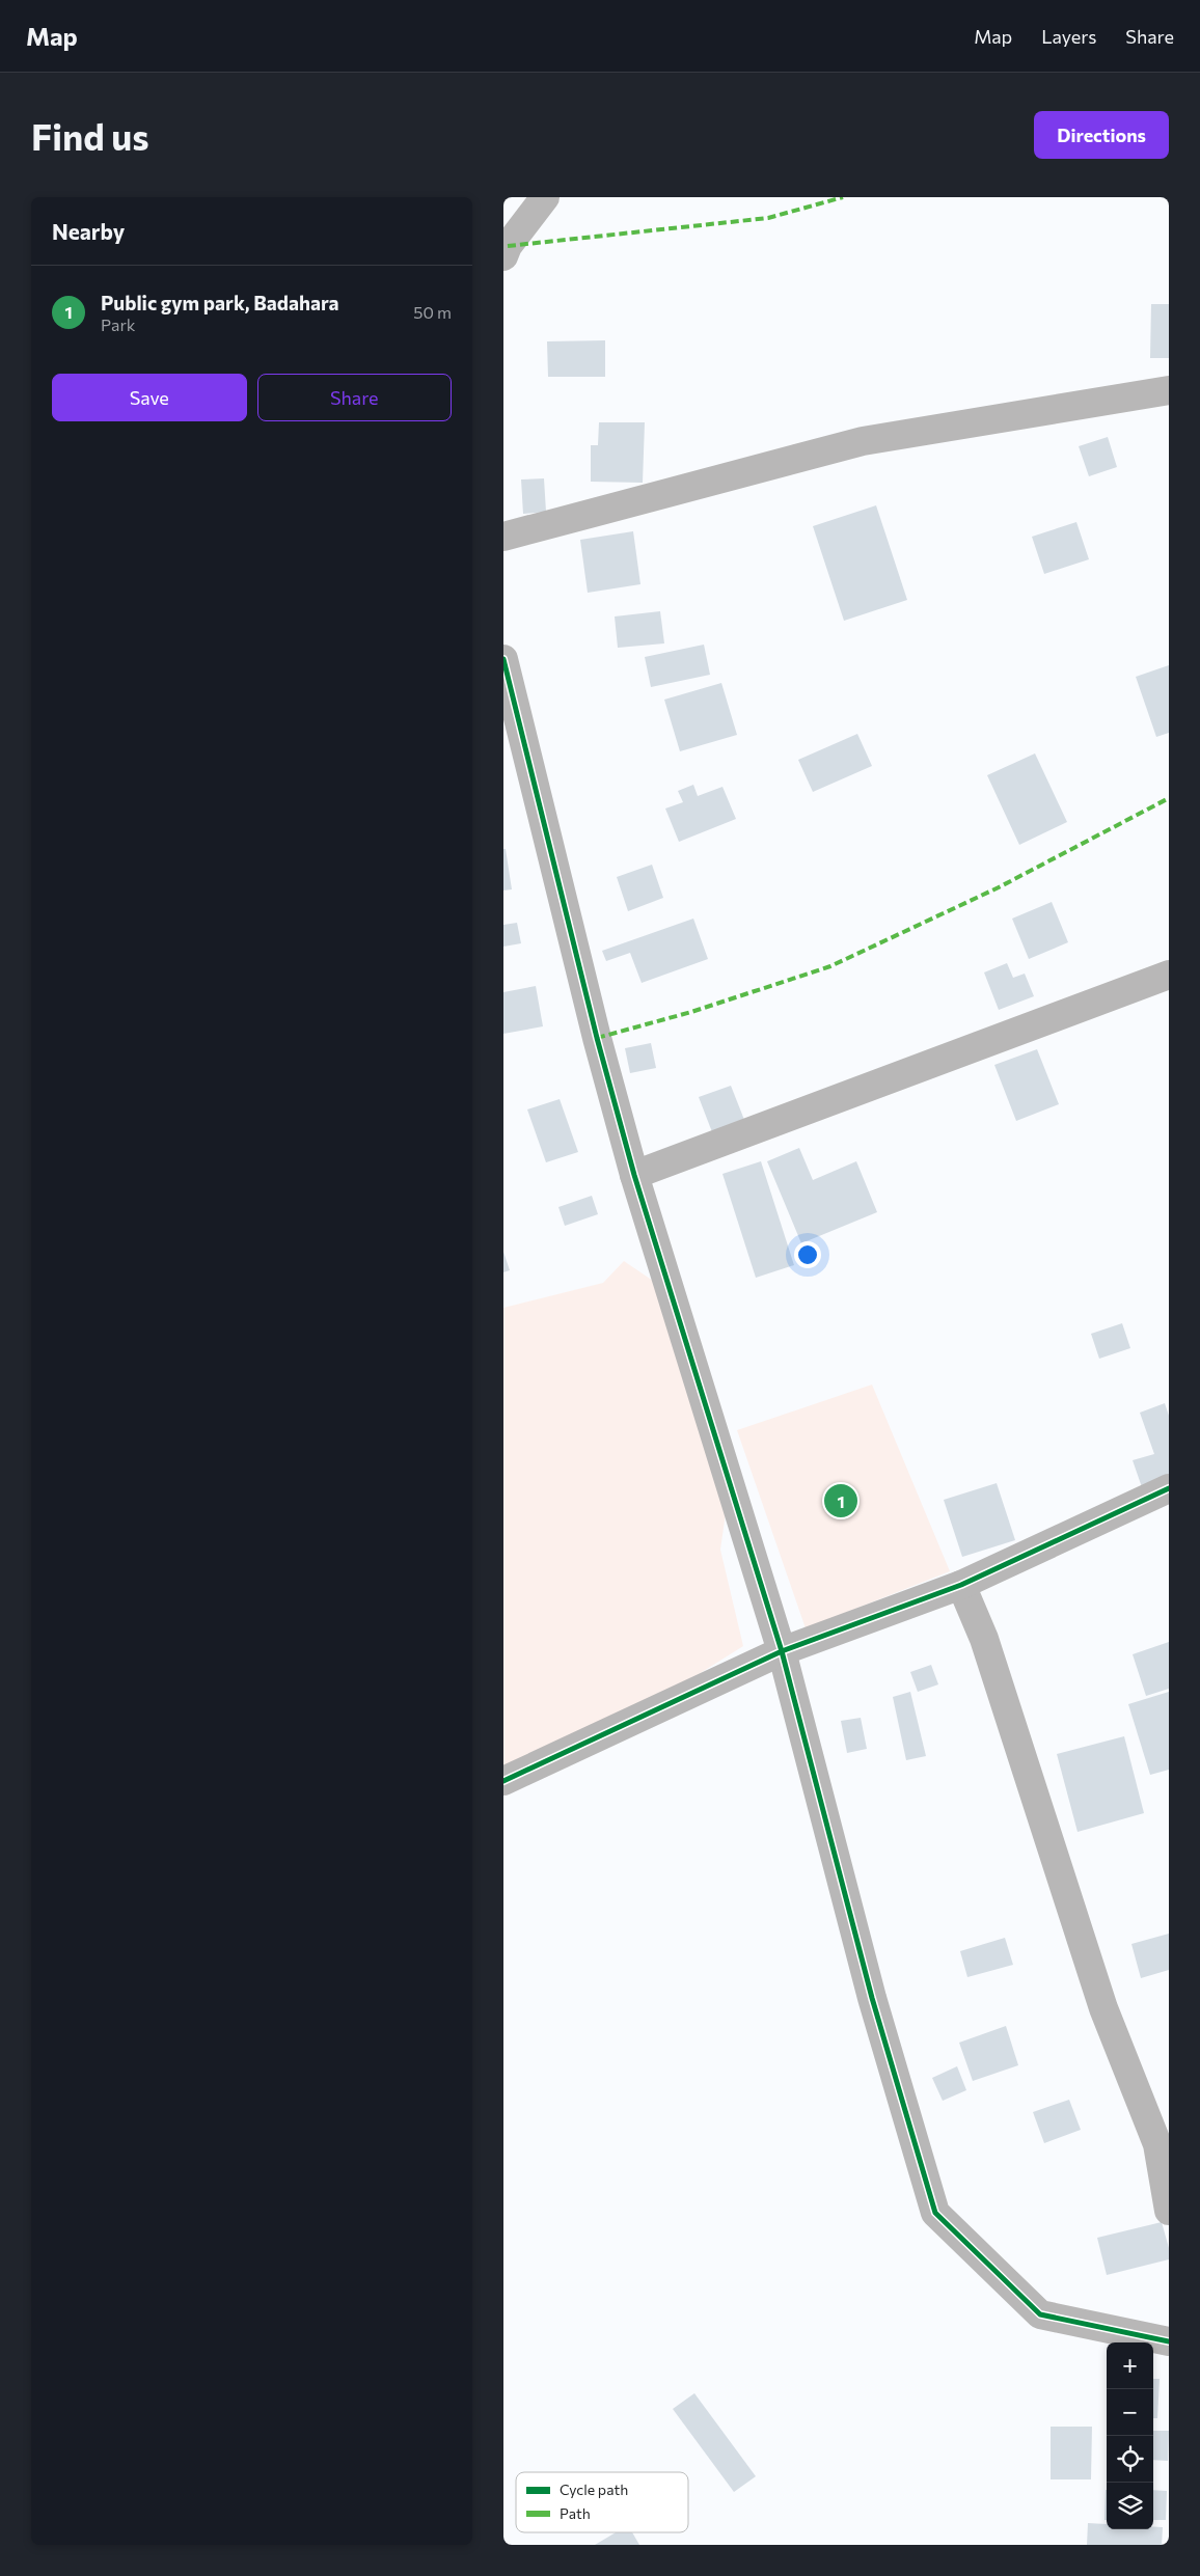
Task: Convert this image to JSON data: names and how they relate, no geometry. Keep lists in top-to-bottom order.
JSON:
{
  "legend": ["Cycle path", "Path"],
  "page": {
    "header": "Map",
    "nav": ["Map", "Layers", "Share"],
    "buttons": [
      "Directions",
      ["Save", "Share"]
    ],
    "title": "Find us",
    "heading": "Nearby",
    "list": [
      {
        "mark": "1",
        "name": "Public gym park, Badahara",
        "note": "Park",
        "value": "50 m"
      }
    ],
    "pins": "1",
    "map_buttons": ["+", "−"]
  }
}
